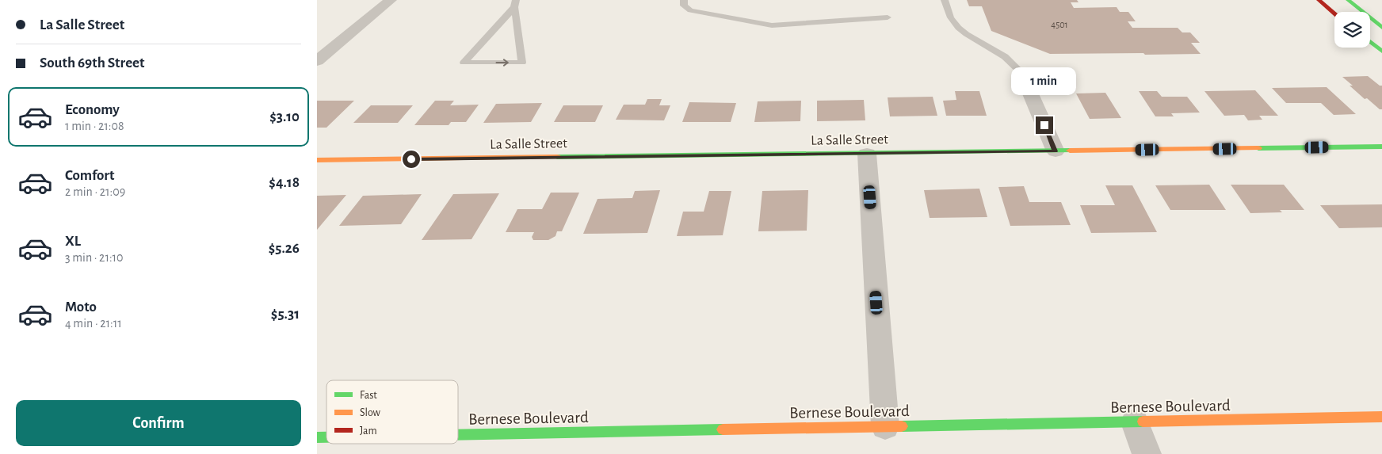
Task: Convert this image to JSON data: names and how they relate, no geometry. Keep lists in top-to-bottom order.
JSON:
{
  "streets": {
    "street": ["La Salle Street", "Bernese Boulevard"]
  },
  "house_numbers": ["4501"],
  "legend": ["Fast", "Slow", "Jam"],
  "page": {
    "banner": ["La Salle Street", "South 69th Street"],
    "bubble": "1 min",
    "list": [
      {
        "name": "Economy",
        "note": "1 min · 21:08",
        "value": "$3.10"
      },
      {
        "name": "Comfort",
        "note": "2 min · 21:09",
        "value": "$4.18"
      },
      {
        "name": "XL",
        "note": "3 min · 21:10",
        "value": "$5.26"
      },
      {
        "name": "Moto",
        "note": "4 min · 21:11",
        "value": "$5.31"
      }
    ],
    "buttons": "Confirm"
  }
}
